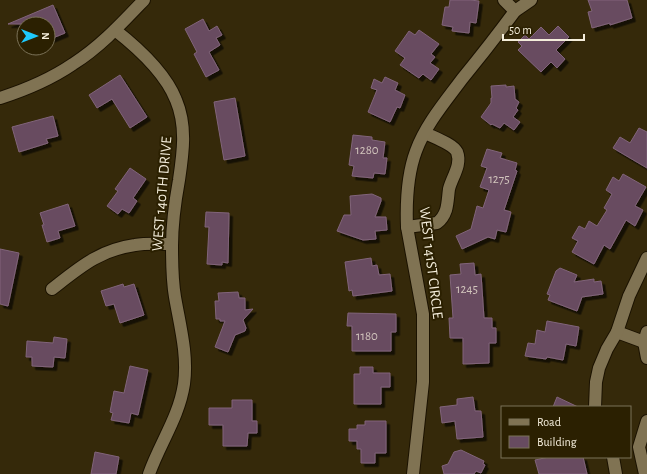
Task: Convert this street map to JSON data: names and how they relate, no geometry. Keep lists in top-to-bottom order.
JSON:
{
  "streets": {
    "street": ["WEST 140TH DRIVE", "WEST 141ST CIRCLE"]
  },
  "house_numbers": [
    "1280",
    "1275",
    "1245",
    "1180"
  ],
  "legend": ["Road", "Building"],
  "scale_bar": "50 m",
  "north": "right"
}
